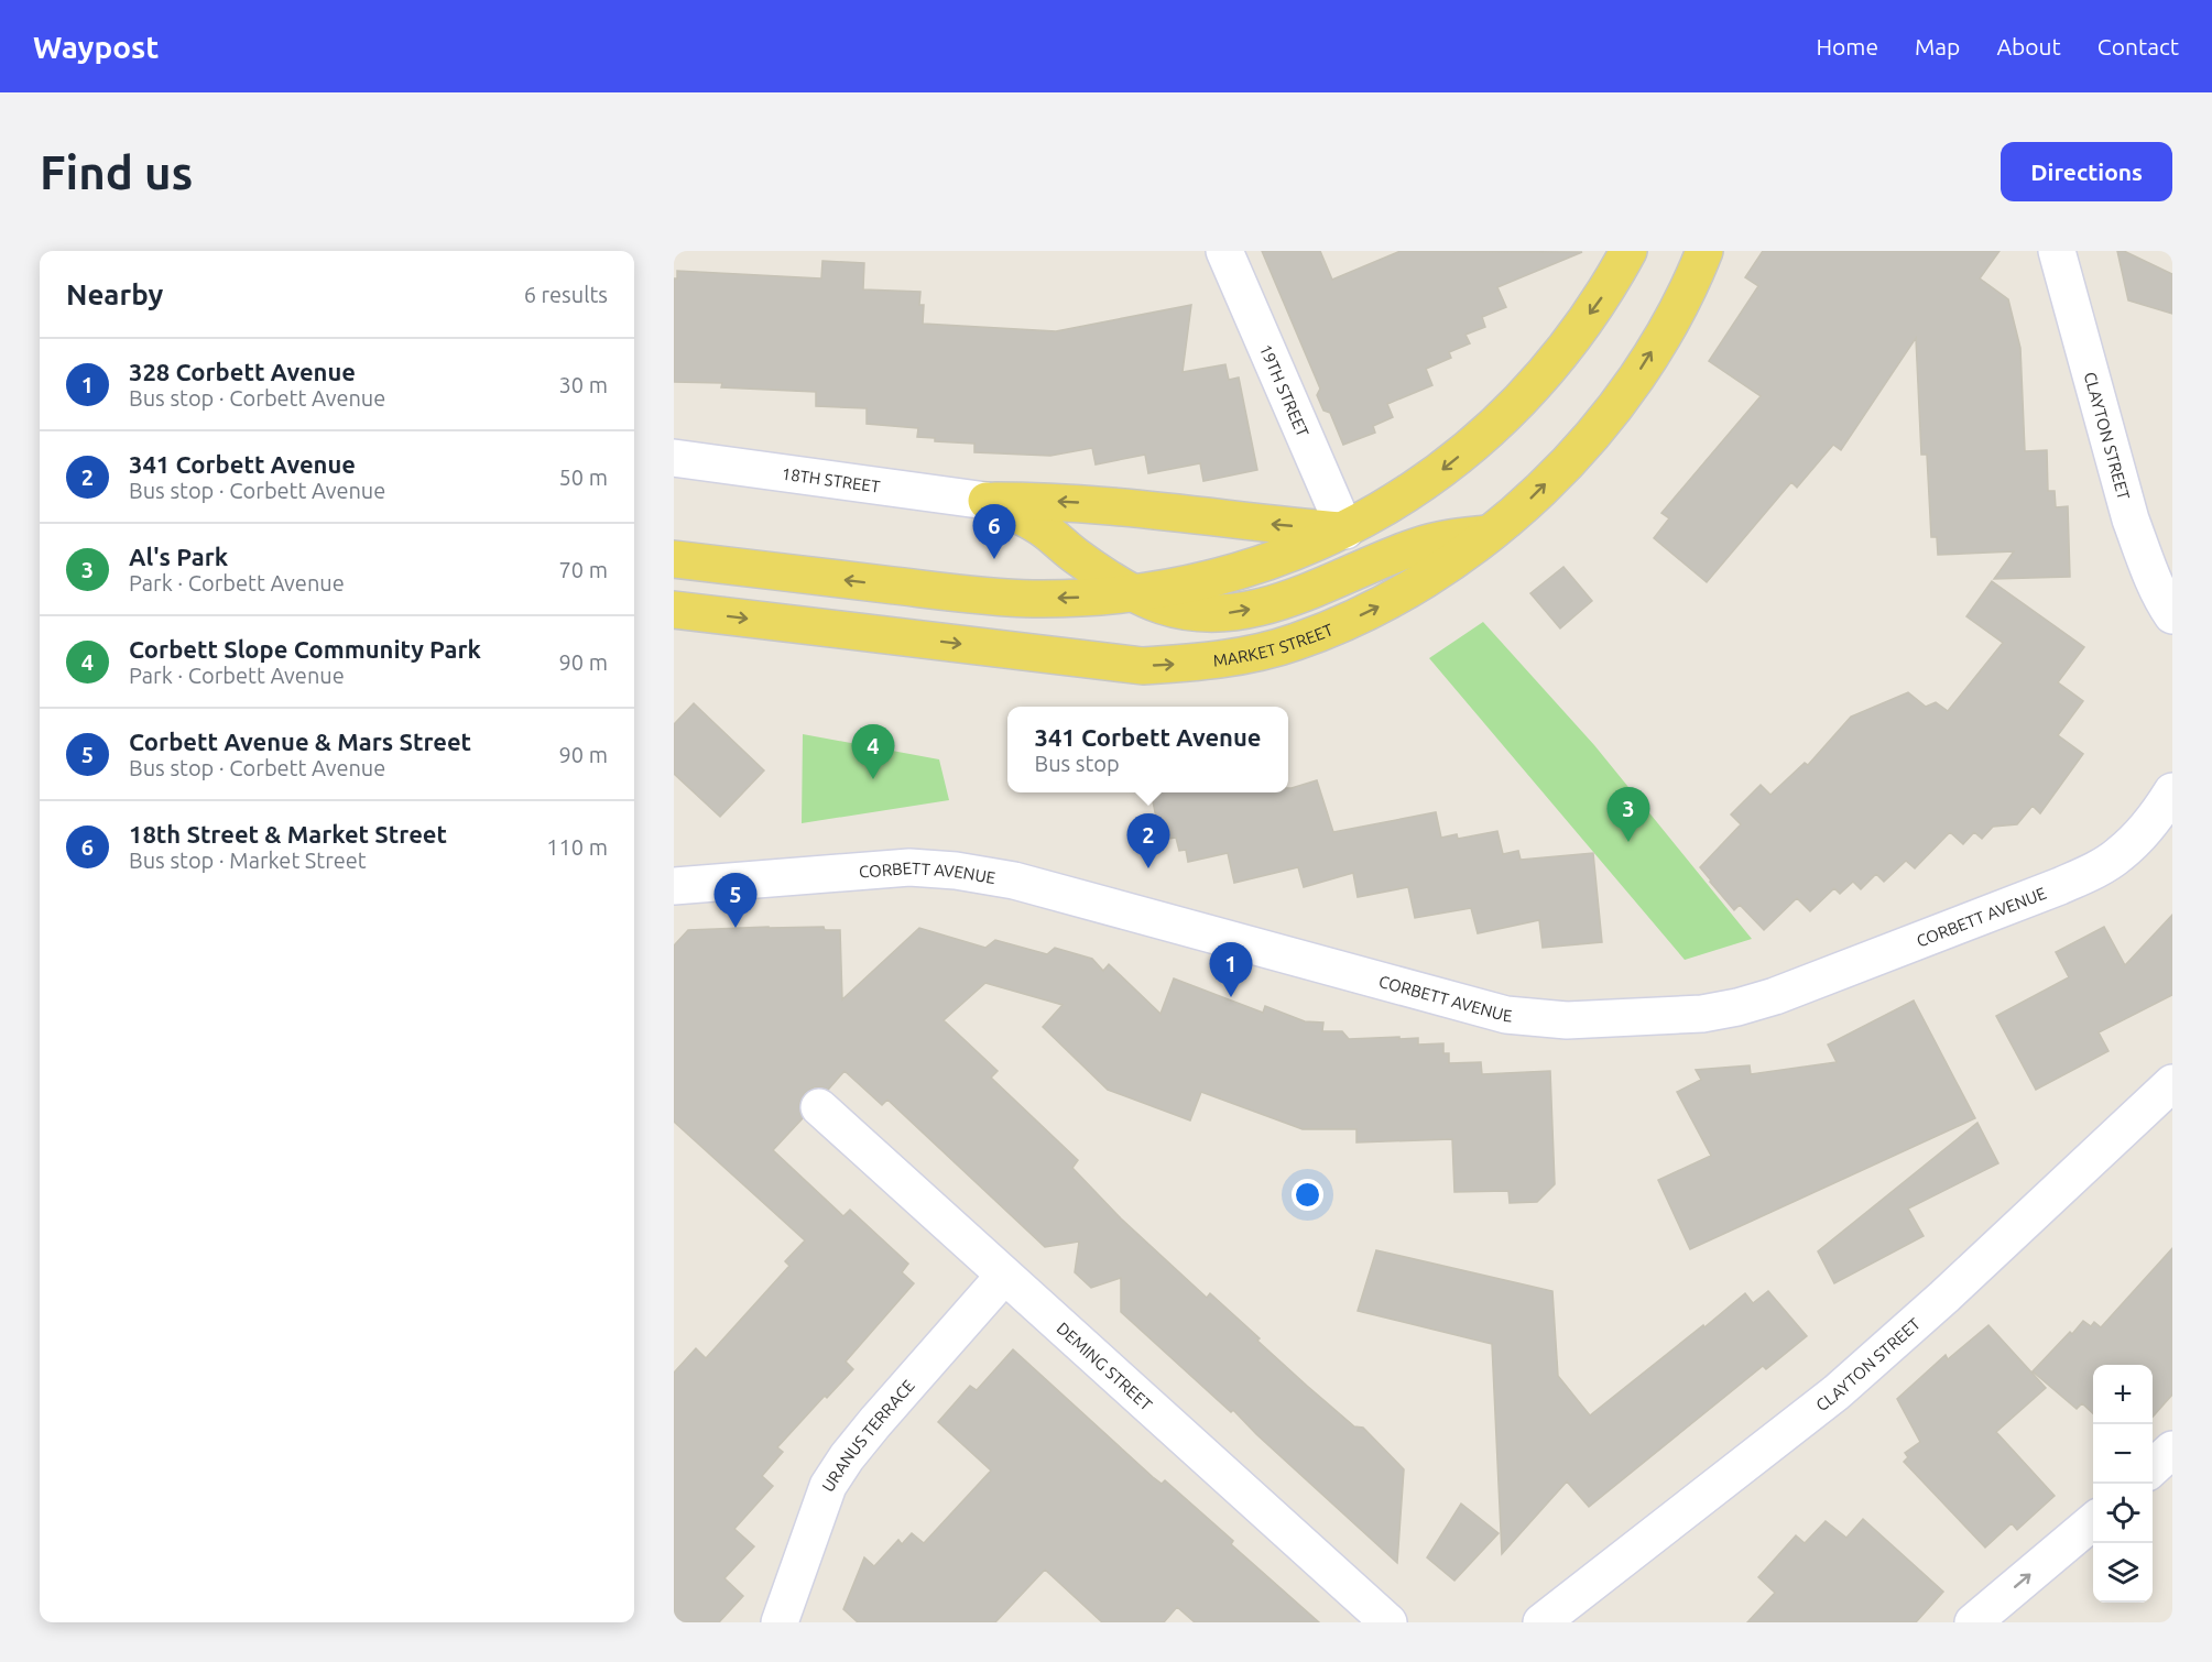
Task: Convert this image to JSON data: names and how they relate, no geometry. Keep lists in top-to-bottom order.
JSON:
{
  "streets": {
    "main road": ["MARKET STREET"],
    "street": [
      "19TH STREET",
      "CLAYTON STREET",
      "18TH STREET",
      "CORBETT AVENUE",
      "DEMING STREET",
      "URANUS TERRACE"
    ]
  },
  "crossings": [
    ["DEMING STREET", "URANUS TERRACE"]
  ],
  "page": {
    "header": "Waypost",
    "nav": [
      "Home",
      "Map",
      "About",
      "Contact"
    ],
    "buttons": "Directions",
    "title": "Find us",
    "heading": ["Nearby", "6 results"],
    "list": [
      {
        "mark": "1",
        "name": "328 Corbett Avenue",
        "note": "Bus stop · Corbett Avenue",
        "value": "30 m"
      },
      {
        "mark": "2",
        "name": "341 Corbett Avenue",
        "note": "Bus stop · Corbett Avenue",
        "value": "50 m"
      },
      {
        "mark": "3",
        "name": "Al's Park",
        "note": "Park · Corbett Avenue",
        "value": "70 m"
      },
      {
        "mark": "4",
        "name": "Corbett Slope Community Park",
        "note": "Park · Corbett Avenue",
        "value": "90 m"
      },
      {
        "mark": "5",
        "name": "Corbett Avenue & Mars Street",
        "note": "Bus stop · Corbett Avenue",
        "value": "90 m"
      },
      {
        "mark": "6",
        "name": "18th Street & Market Street",
        "note": "Bus stop · Market Street",
        "value": "110 m"
      }
    ],
    "pins": [
      "6",
      "4",
      "3",
      "2",
      "5",
      "1"
    ],
    "popup": ["341 Corbett Avenue", "Bus stop"],
    "map_buttons": ["+", "−"]
  }
}
